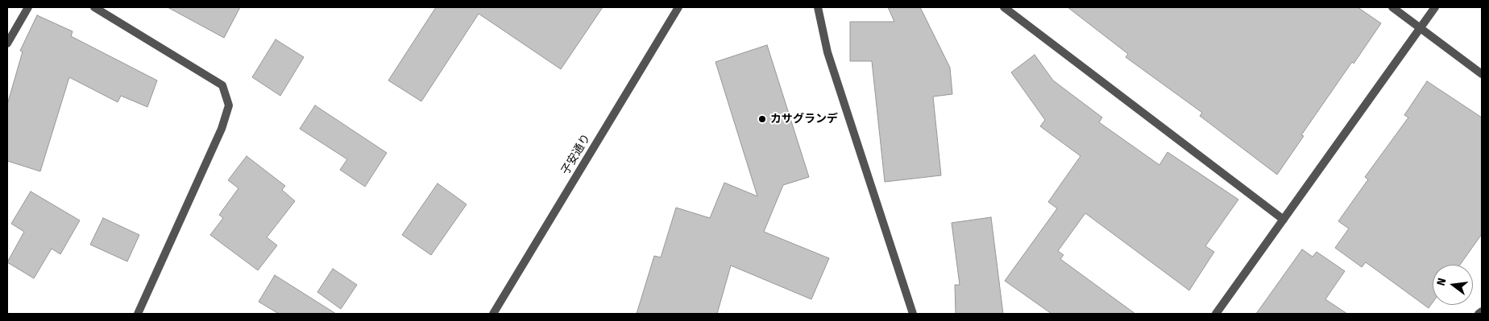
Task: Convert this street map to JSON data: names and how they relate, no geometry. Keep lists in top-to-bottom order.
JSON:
{
  "streets": {
    "street": ["子安通り"]
  },
  "places": ["カサグランデ"],
  "north": "left"
}
